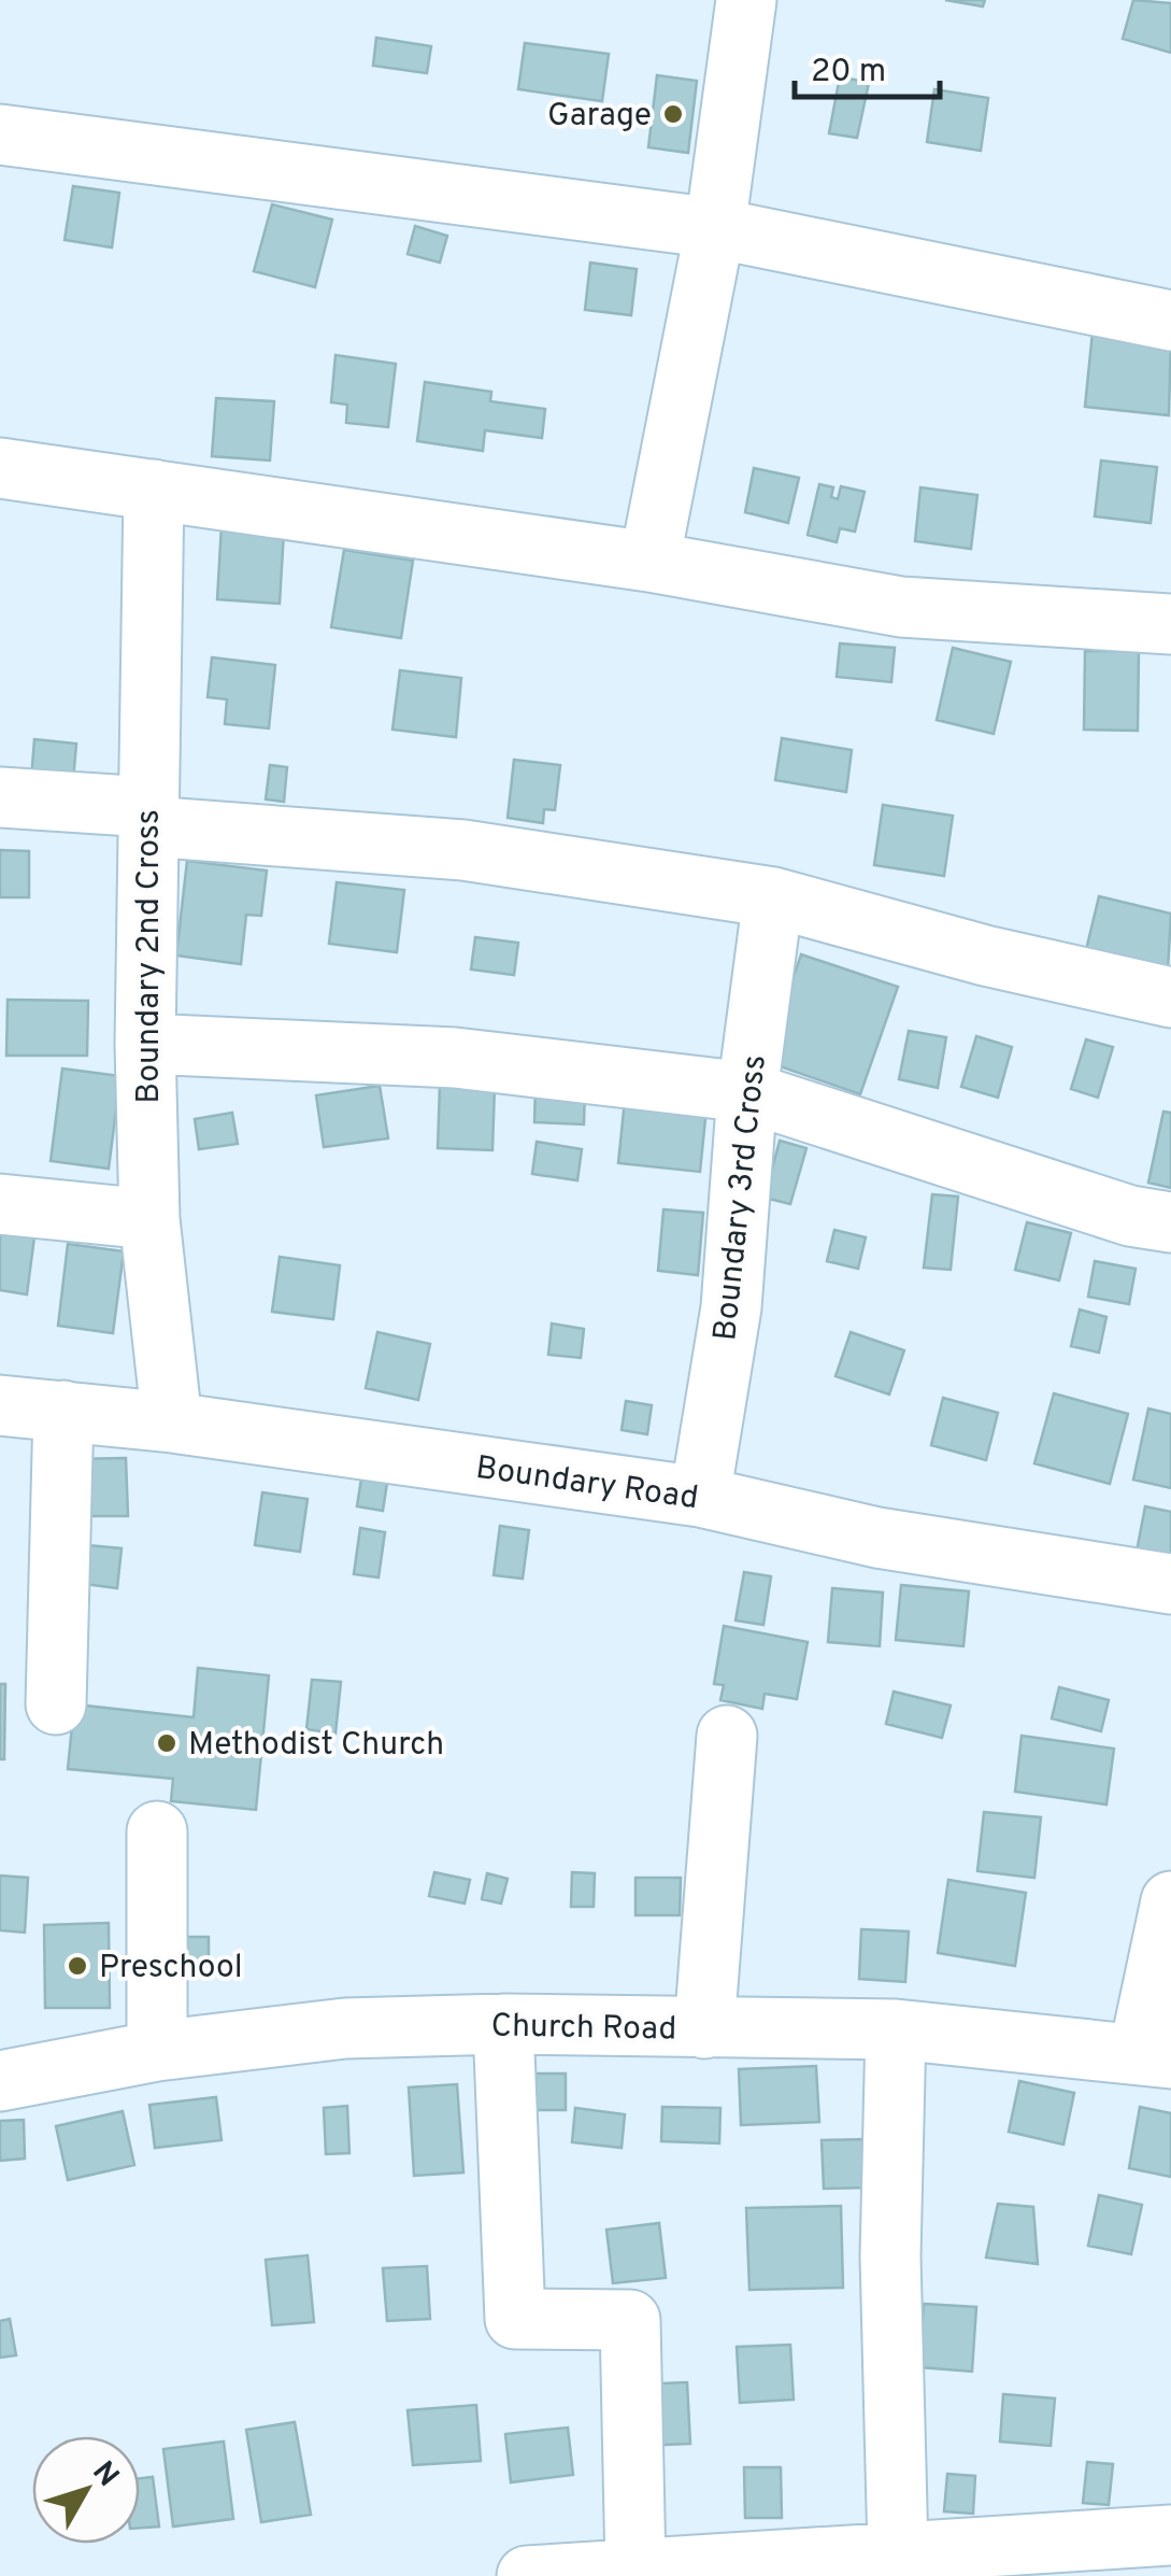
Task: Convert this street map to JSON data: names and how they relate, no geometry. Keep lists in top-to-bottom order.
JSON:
{
  "streets": {
    "street": [
      "Boundary 2nd Cross",
      "Boundary 3rd Cross",
      "Boundary Road",
      "Church Road"
    ]
  },
  "crossings": [
    ["Boundary 2nd Cross", "Boundary Road"],
    ["Boundary 3rd Cross", "Boundary Road"]
  ],
  "places": ["Garage", "Methodist Church", "Preschool"],
  "scale_bar": "20 m",
  "north": "top right"
}
